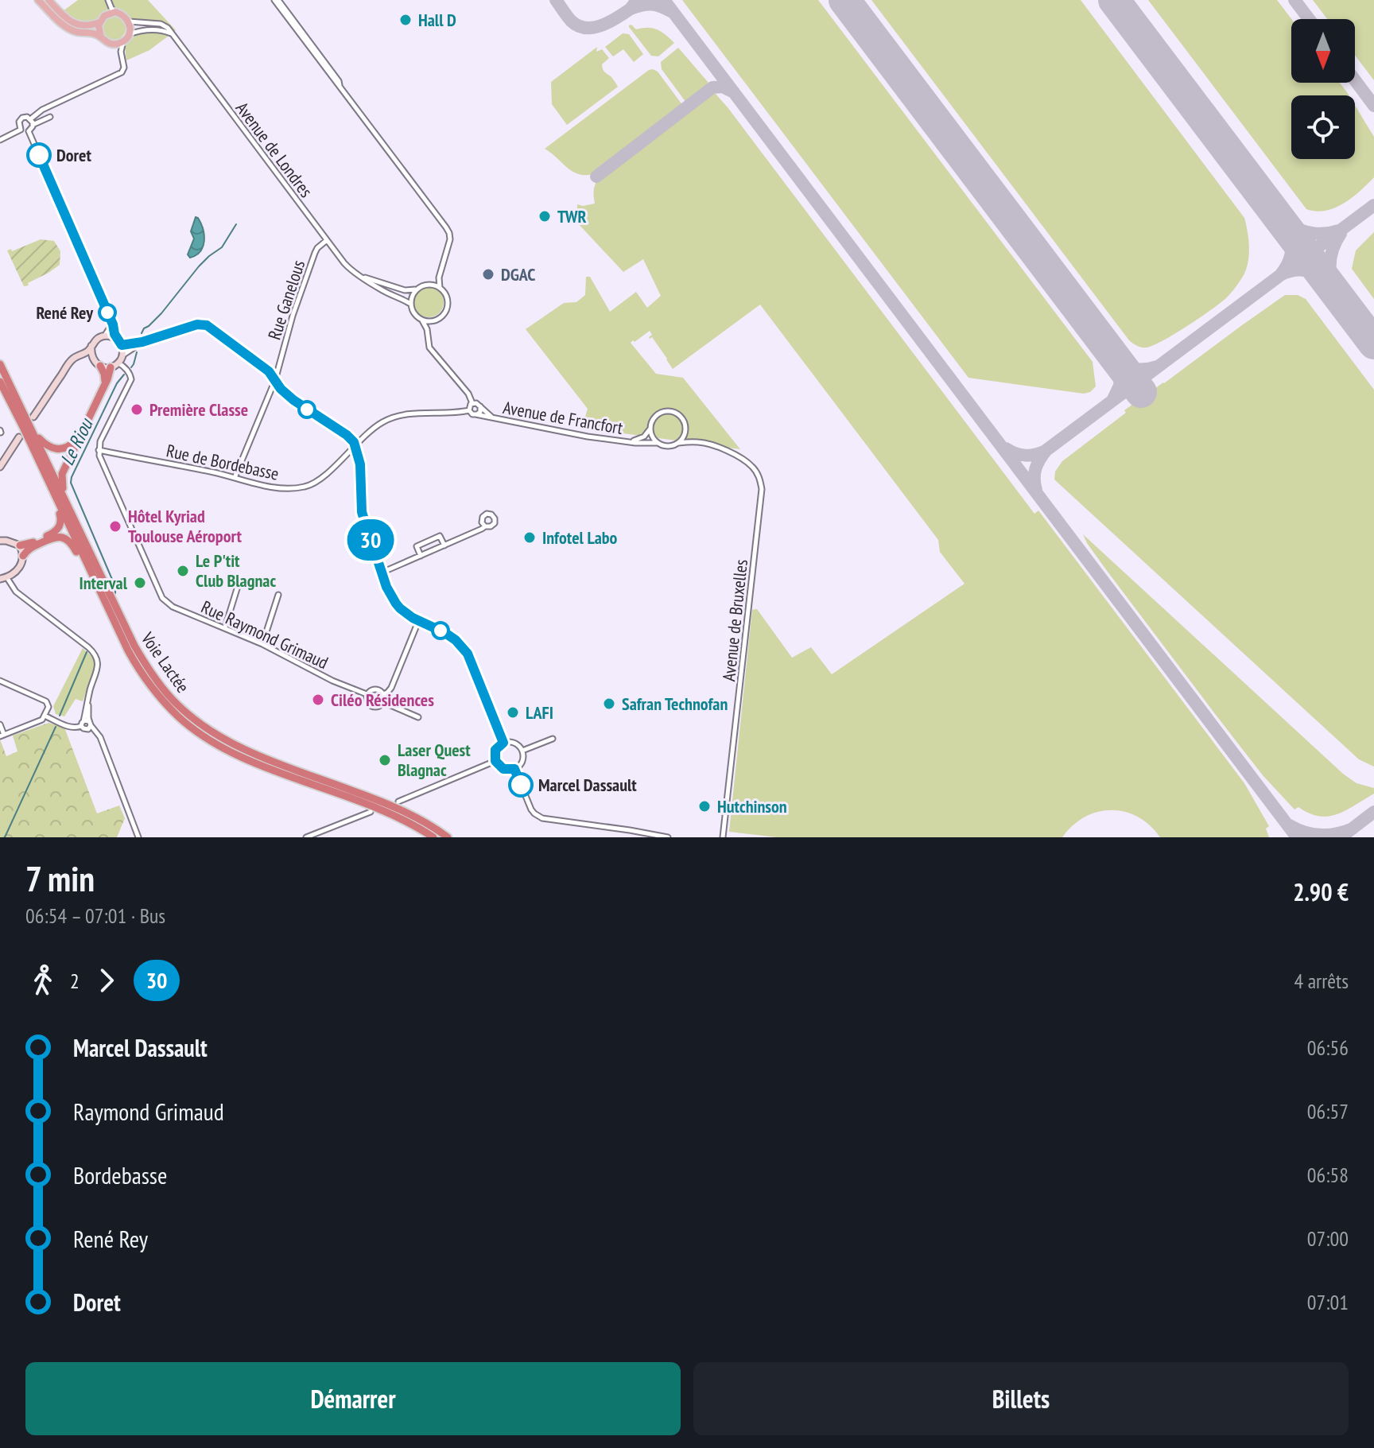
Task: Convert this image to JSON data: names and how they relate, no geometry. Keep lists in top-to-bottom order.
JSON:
{
  "streets": {
    "highway": ["Voie Lactée"],
    "street": [
      "Avenue de Londres",
      "Rue Ganelous",
      "Avenue de Francfort",
      "Rue de Bordebasse",
      "Avenue de Bruxelles",
      "Rue Raymond Grimaud"
    ]
  },
  "crossings": [
    ["Avenue de Londres", "Rue Ganelous"],
    ["Rue Ganelous", "Rue de Bordebasse"],
    ["Avenue de Francfort", "Rue de Bordebasse"],
    ["Rue de Bordebasse", "Rue Raymond Grimaud"]
  ],
  "water": ["Le Riou"],
  "places": [
    "Hall D",
    "Doret",
    "TWR",
    "DGAC",
    "René Rey",
    "Première Classe",
    "Hôtel Kyriad Toulouse Aéroport",
    "Infotel Labo",
    "Le P'tit Club Blagnac",
    "Interval",
    "Ciléo Résidences",
    "Safran Technofan",
    "LAFI",
    "Laser Quest Blagnac",
    "Marcel Dassault",
    "Hutchinson"
  ],
  "lines": ["bus line 30"],
  "north": "bottom",
  "page": {
    "on_map": "30",
    "heading": ["7 min", "06:54 – 07:01 · Bus", "2.90 €"],
    "legs": ["2", "30", "4 arrêts"],
    "list": [
      {
        "name": "Marcel Dassault",
        "value": "06:56"
      },
      {
        "name": "Raymond Grimaud",
        "value": "06:57"
      },
      {
        "name": "Bordebasse",
        "value": "06:58"
      },
      {
        "name": "René Rey",
        "value": "07:00"
      },
      {
        "name": "Doret",
        "value": "07:01"
      }
    ],
    "buttons": ["Démarrer", "Billets"]
  }
}
